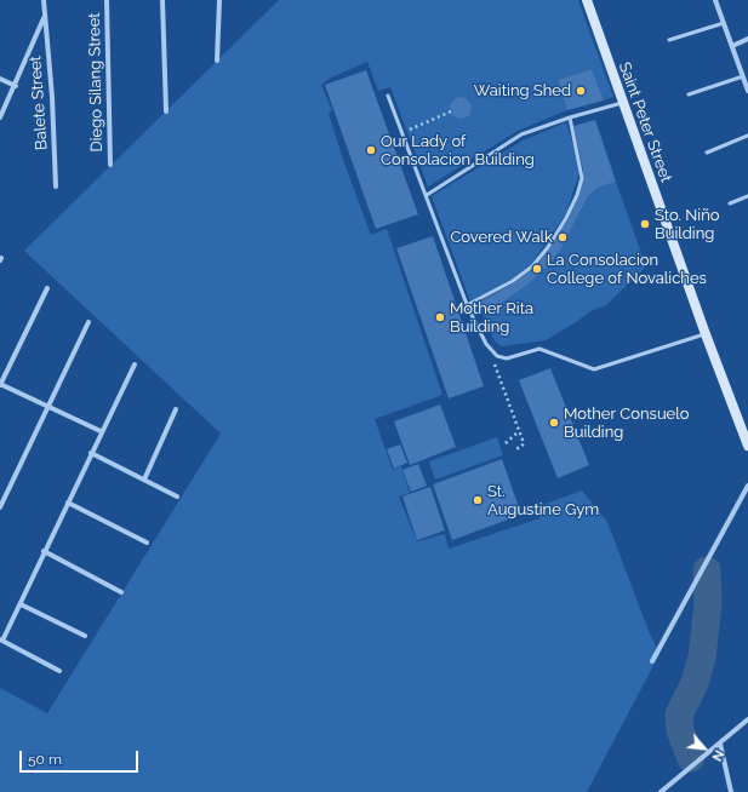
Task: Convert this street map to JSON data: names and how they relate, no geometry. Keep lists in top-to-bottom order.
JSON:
{
  "streets": {
    "street": ["Diego Silang Street", "Balete Street", "Saint Peter Street"]
  },
  "places": [
    "Waiting Shed",
    "Our Lady of Consolacion Building",
    "Sto. Niño Building",
    "Covered Walk",
    "La Consolacion College of Novaliches",
    "Mother Rita Building",
    "Mother Consuelo Building",
    "St. Augustine Gym"
  ],
  "scale_bar": "50 m",
  "north": "bottom right"
}
